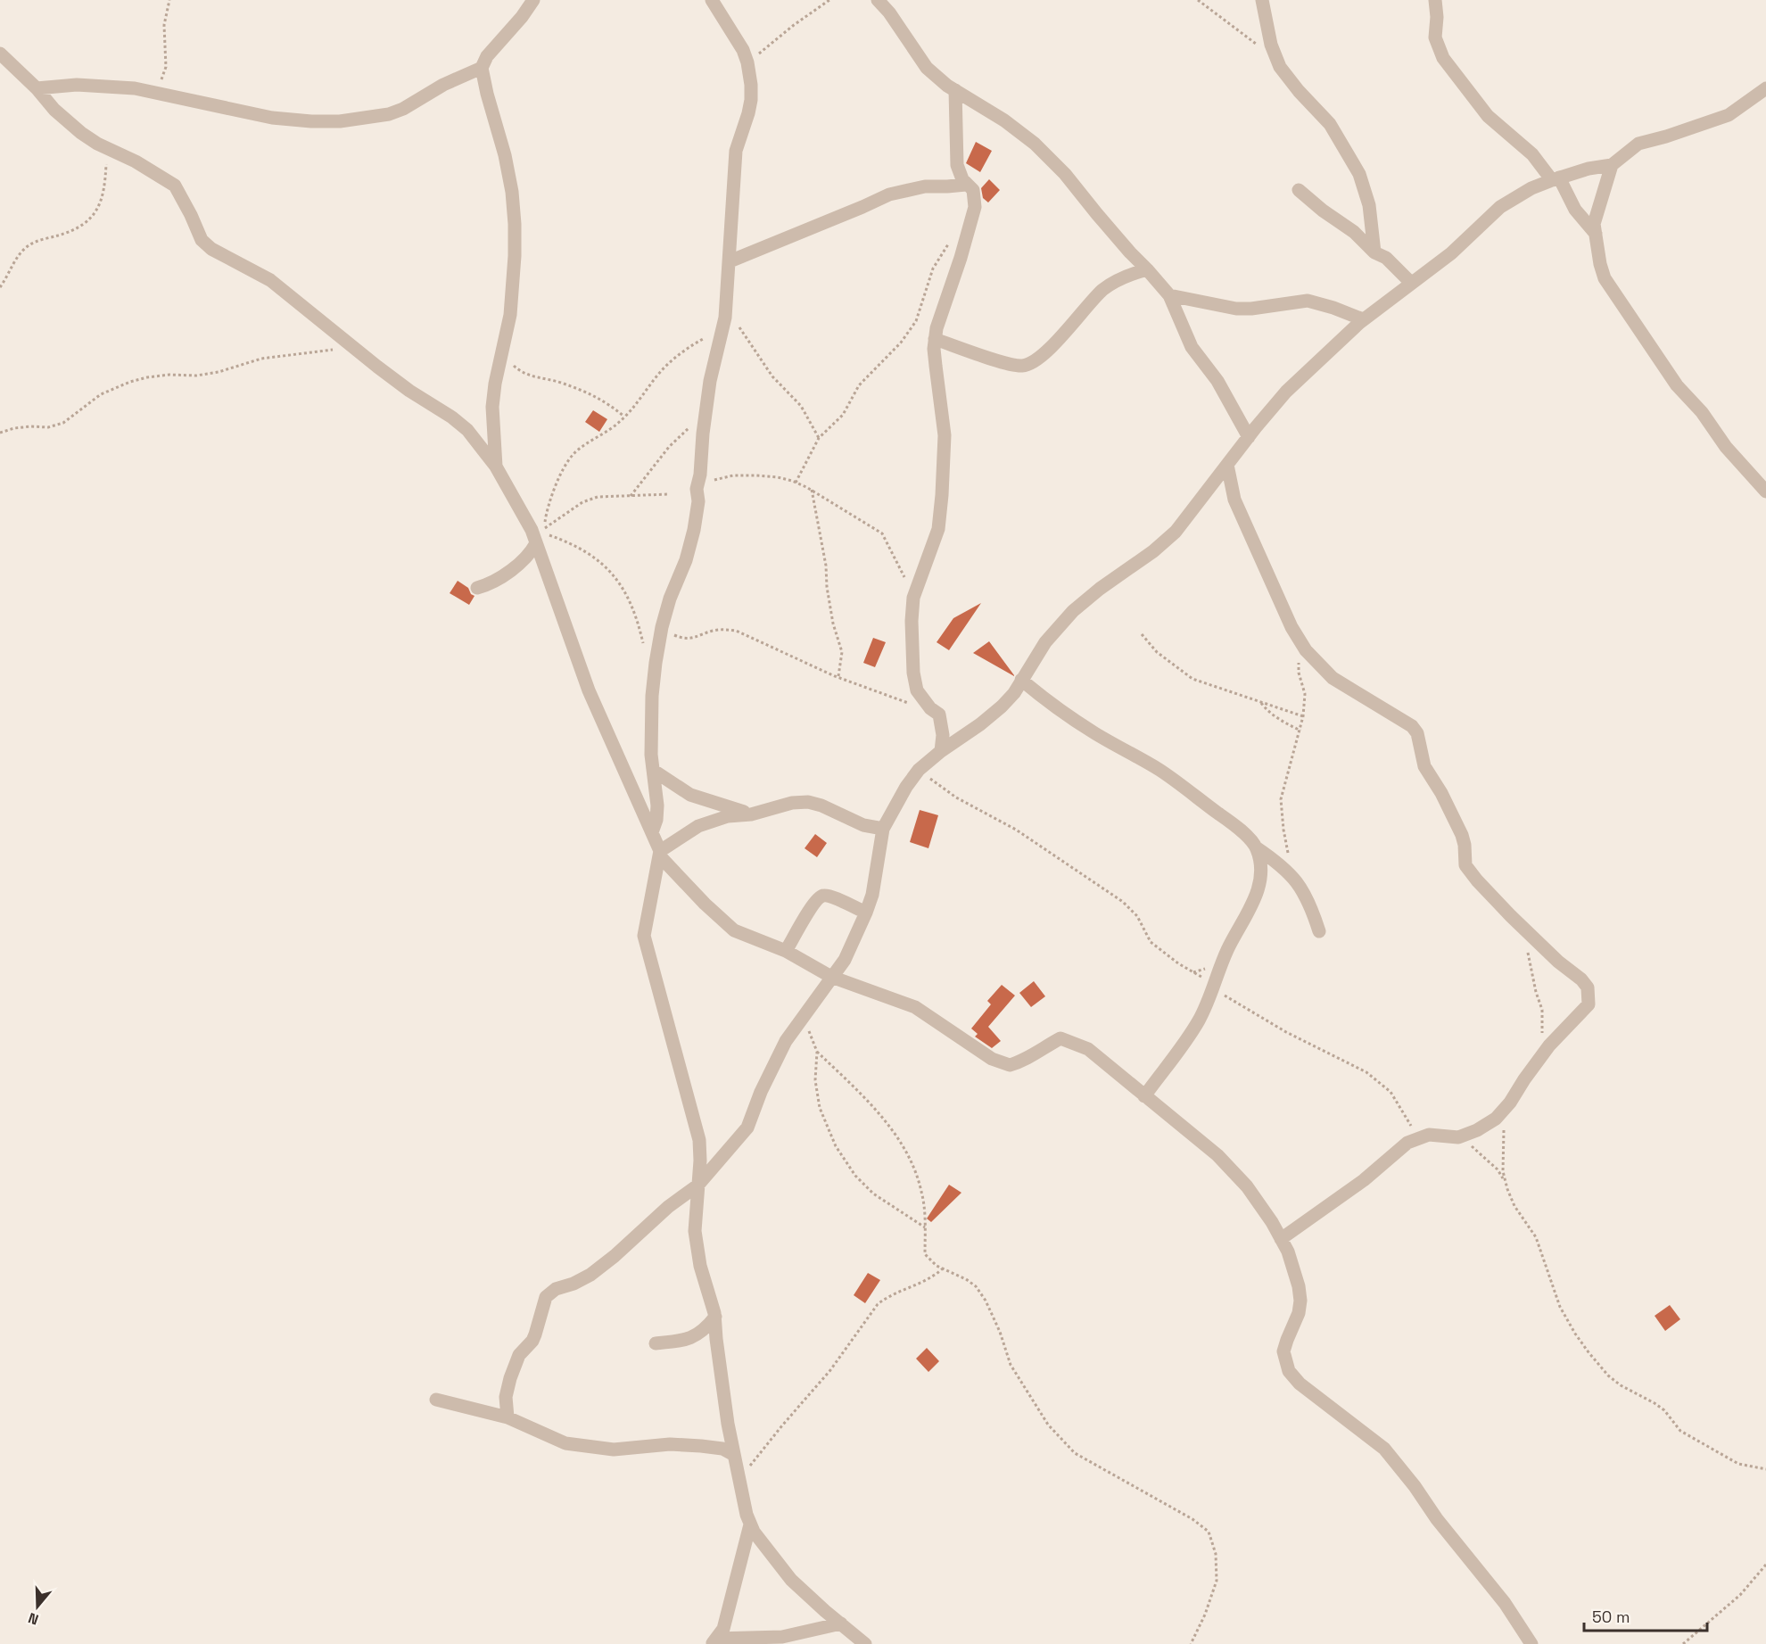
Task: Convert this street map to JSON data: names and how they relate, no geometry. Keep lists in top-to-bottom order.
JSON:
{
  "scale_bar": "50 m",
  "north": "bottom"
}
